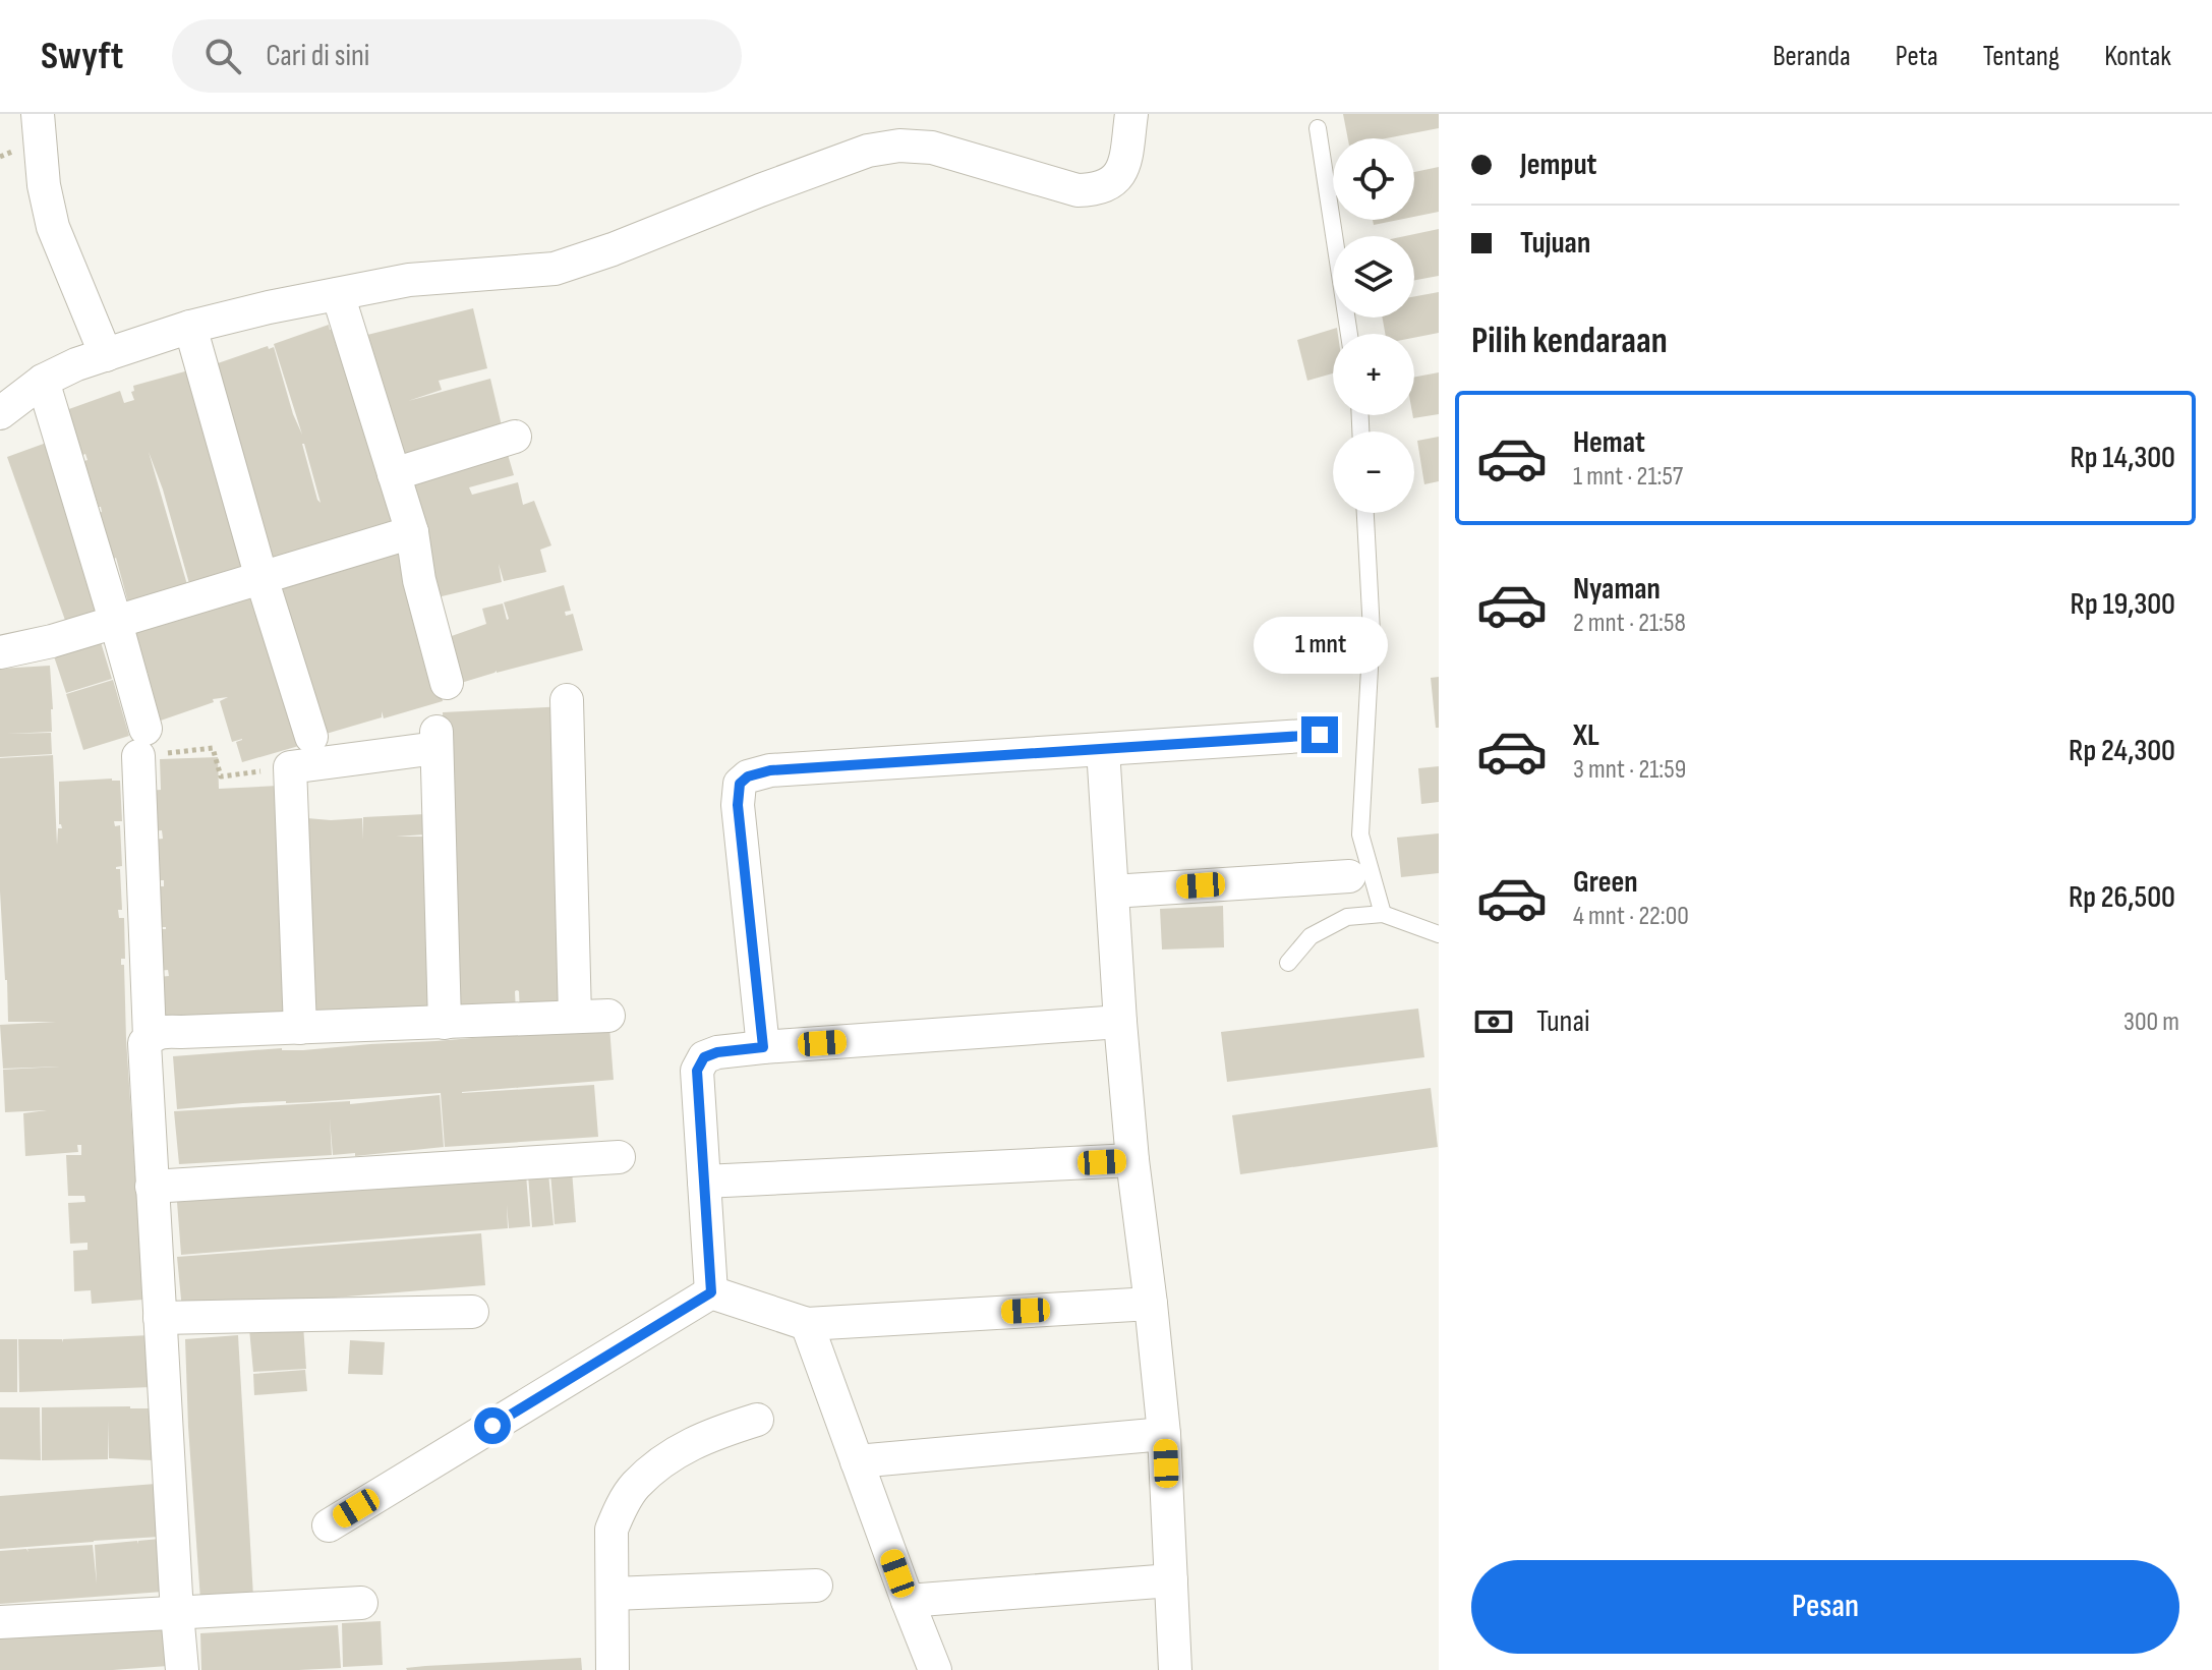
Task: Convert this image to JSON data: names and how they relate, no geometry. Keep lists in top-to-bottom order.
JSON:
{
  "page": {
    "header": "Swyft",
    "search": "Cari di sini",
    "nav": [
      "Beranda",
      "Peta",
      "Tentang",
      "Kontak"
    ],
    "banner": ["Jemput", "Tujuan"],
    "map_buttons": ["+", "−"],
    "heading": "Pilih kendaraan",
    "list": [
      {
        "name": "Hemat",
        "note": "1 mnt · 21:57",
        "value": "Rp 14,300"
      },
      {
        "name": "Nyaman",
        "note": "2 mnt · 21:58",
        "value": "Rp 19,300"
      },
      {
        "name": "XL",
        "note": "3 mnt · 21:59",
        "value": "Rp 24,300"
      },
      {
        "name": "Green",
        "note": "4 mnt · 22:00",
        "value": "Rp 26,500"
      }
    ],
    "bubble": "1 mnt",
    "pay": ["Tunai", "300 m"],
    "buttons": "Pesan"
  }
}
